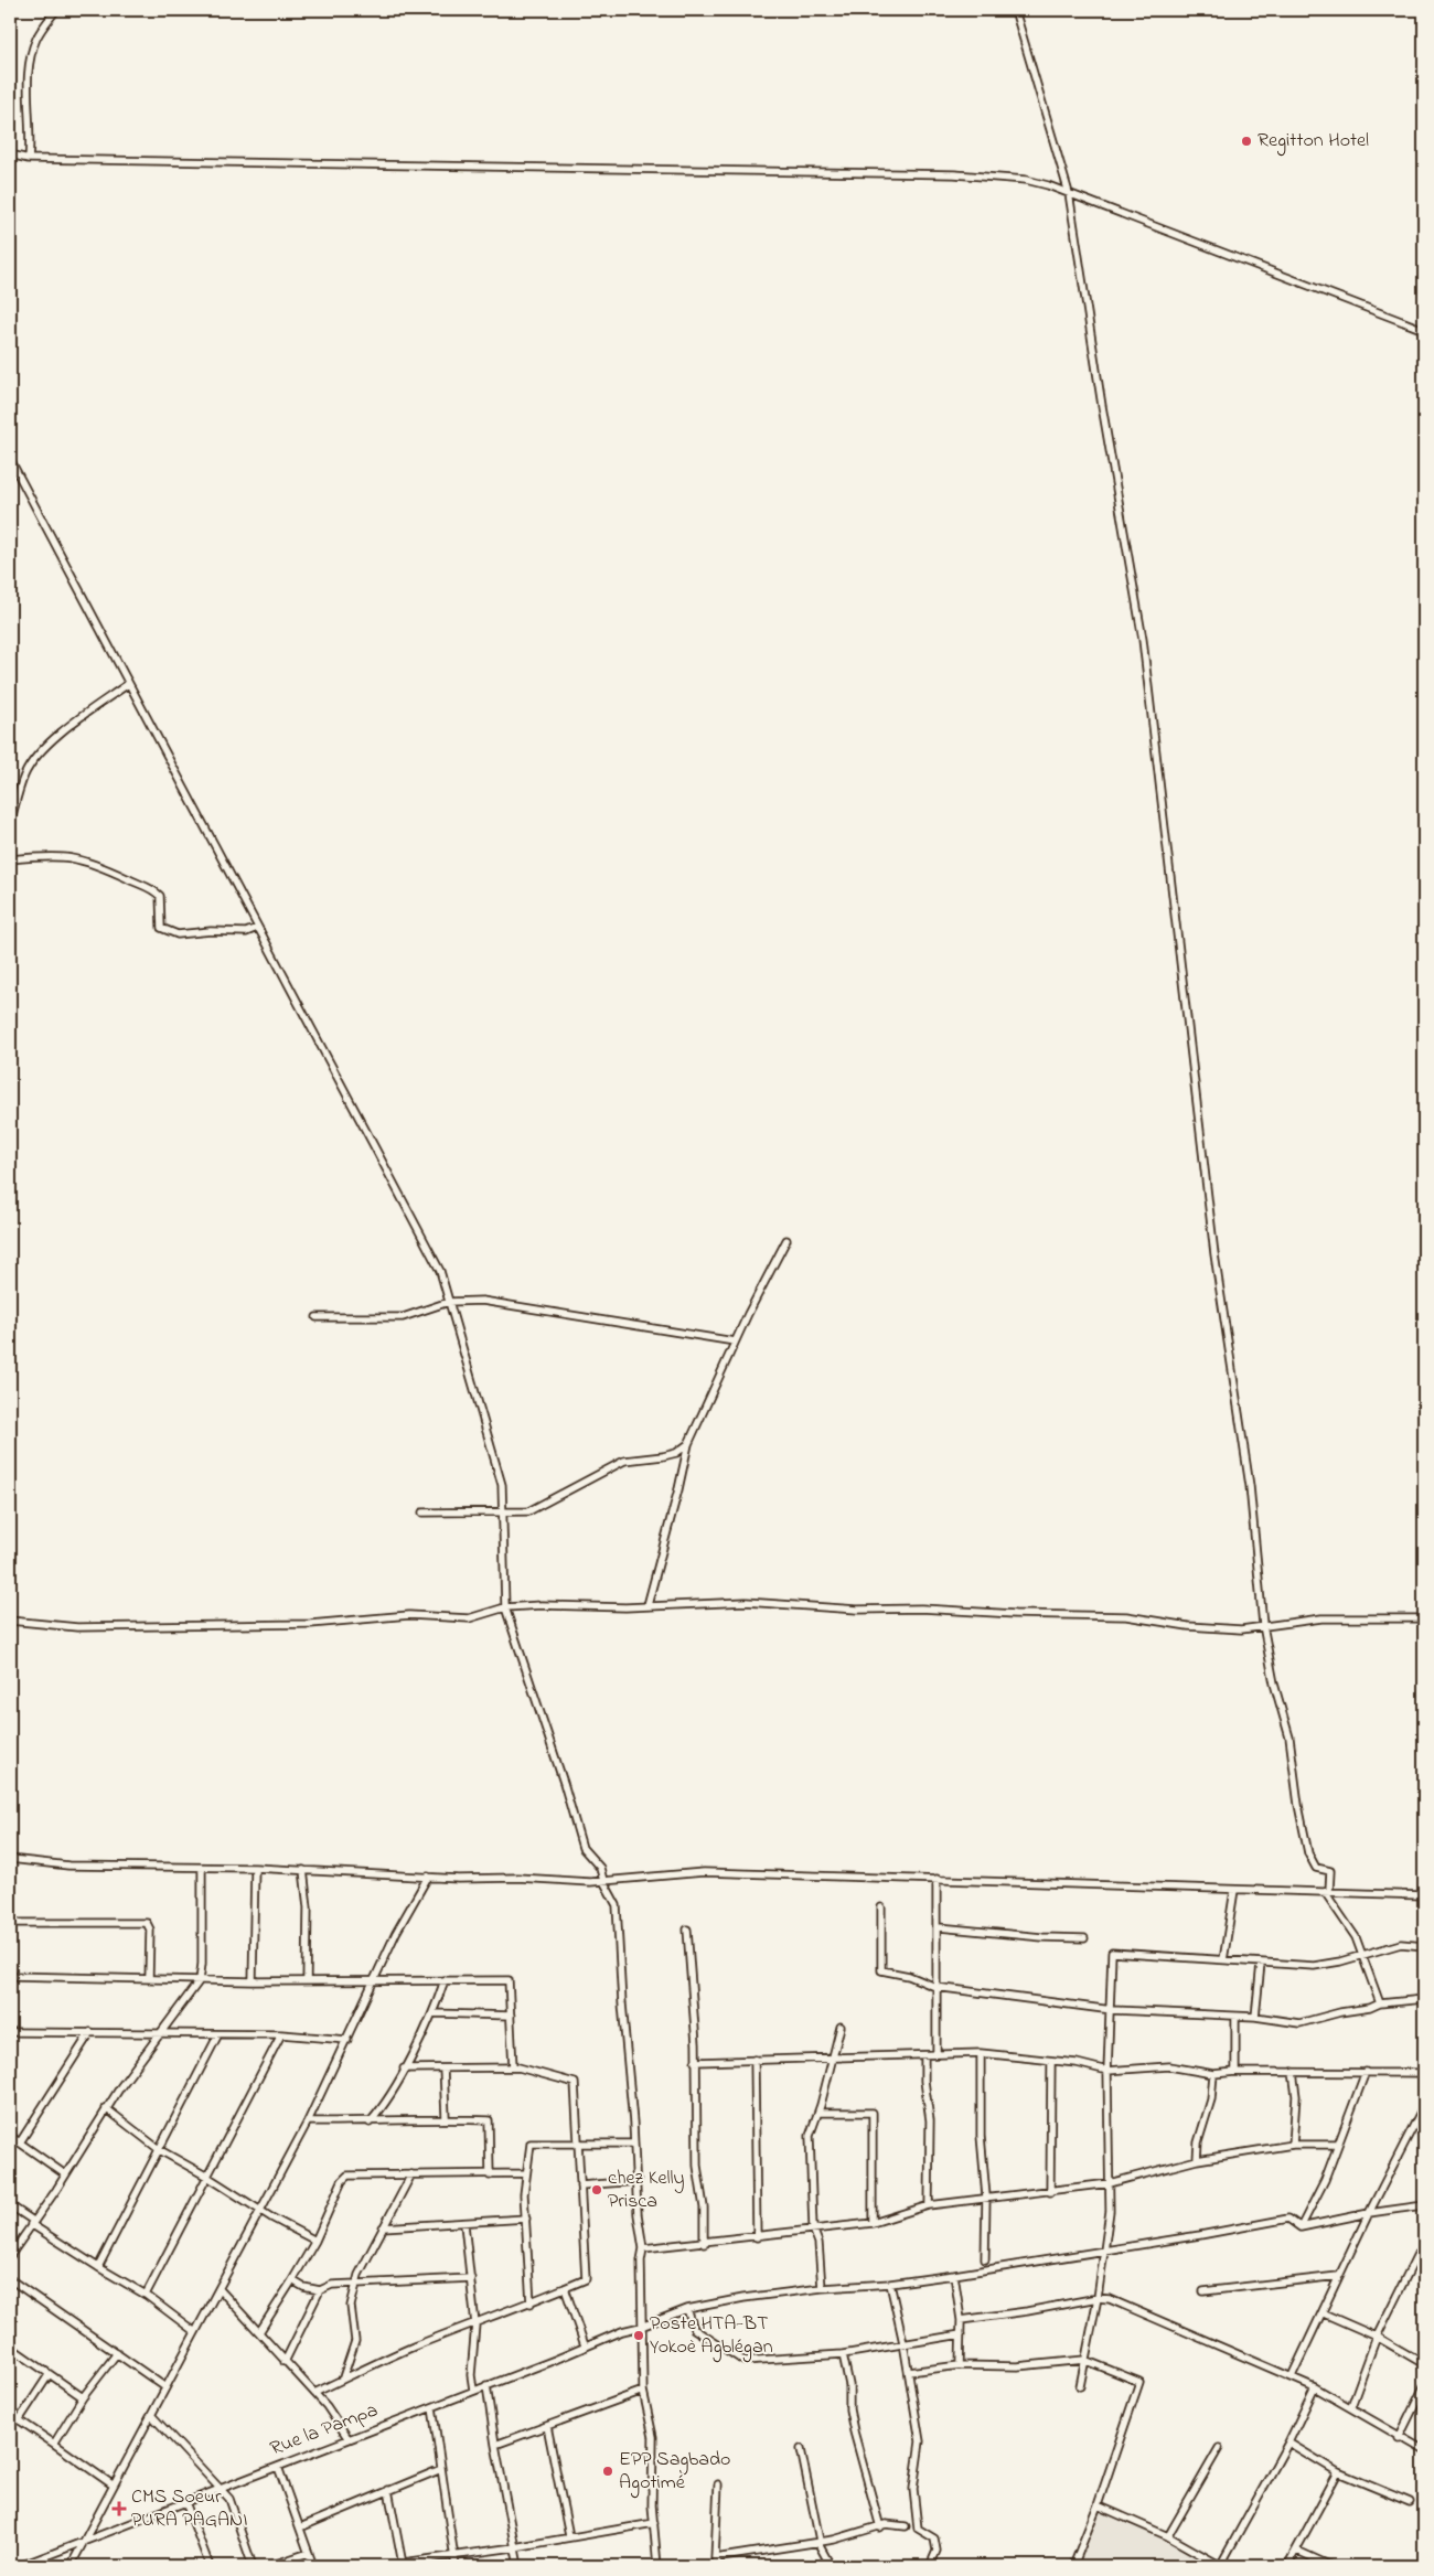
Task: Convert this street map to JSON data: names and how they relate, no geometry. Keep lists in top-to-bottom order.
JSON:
{
  "streets": {
    "street": ["Rue la Pampa"]
  },
  "places": {
    "other": [
      "Regitton Hotel",
      "chez Kelly Prisca",
      "Poste HTA-BT Yokoè Agblégan",
      "EPP Sagbado Agotimé"
    ],
    "health": ["CMS Soeur PURA PAGANI"]
  }
}
